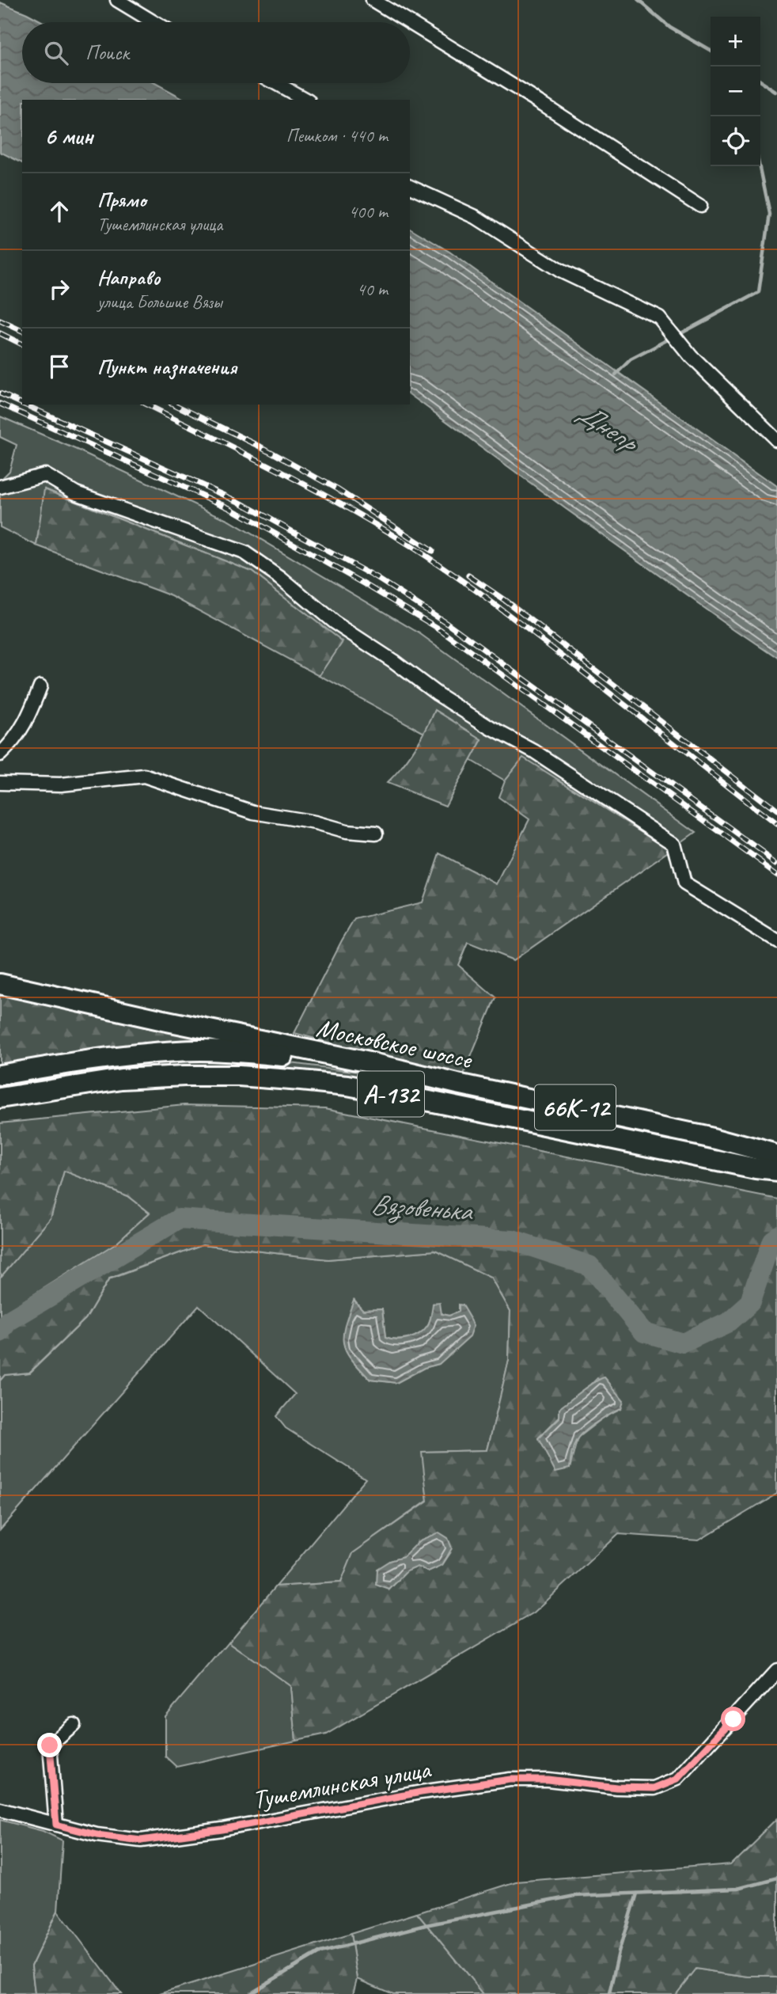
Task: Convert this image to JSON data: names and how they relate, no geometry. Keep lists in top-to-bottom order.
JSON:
{
  "streets": {
    "main road": ["Московское шоссе", "А-132", "66К-12"],
    "street": ["Тушемлинская улица"]
  },
  "crossings": [
    ["Московское шоссе", "А-132"]
  ],
  "water": ["Днепр", "Вязовенька"],
  "page": {
    "map_buttons": ["+", "−"],
    "search": "Поиск",
    "heading": ["6 мин", "Пешком · 440 m"],
    "list": [
      ["Прямо", "Тушемлинская улица", "400 m"],
      ["Направо", "улица Большие Вязы", "40 m"],
      "Пункт назначения"
    ]
  }
}
